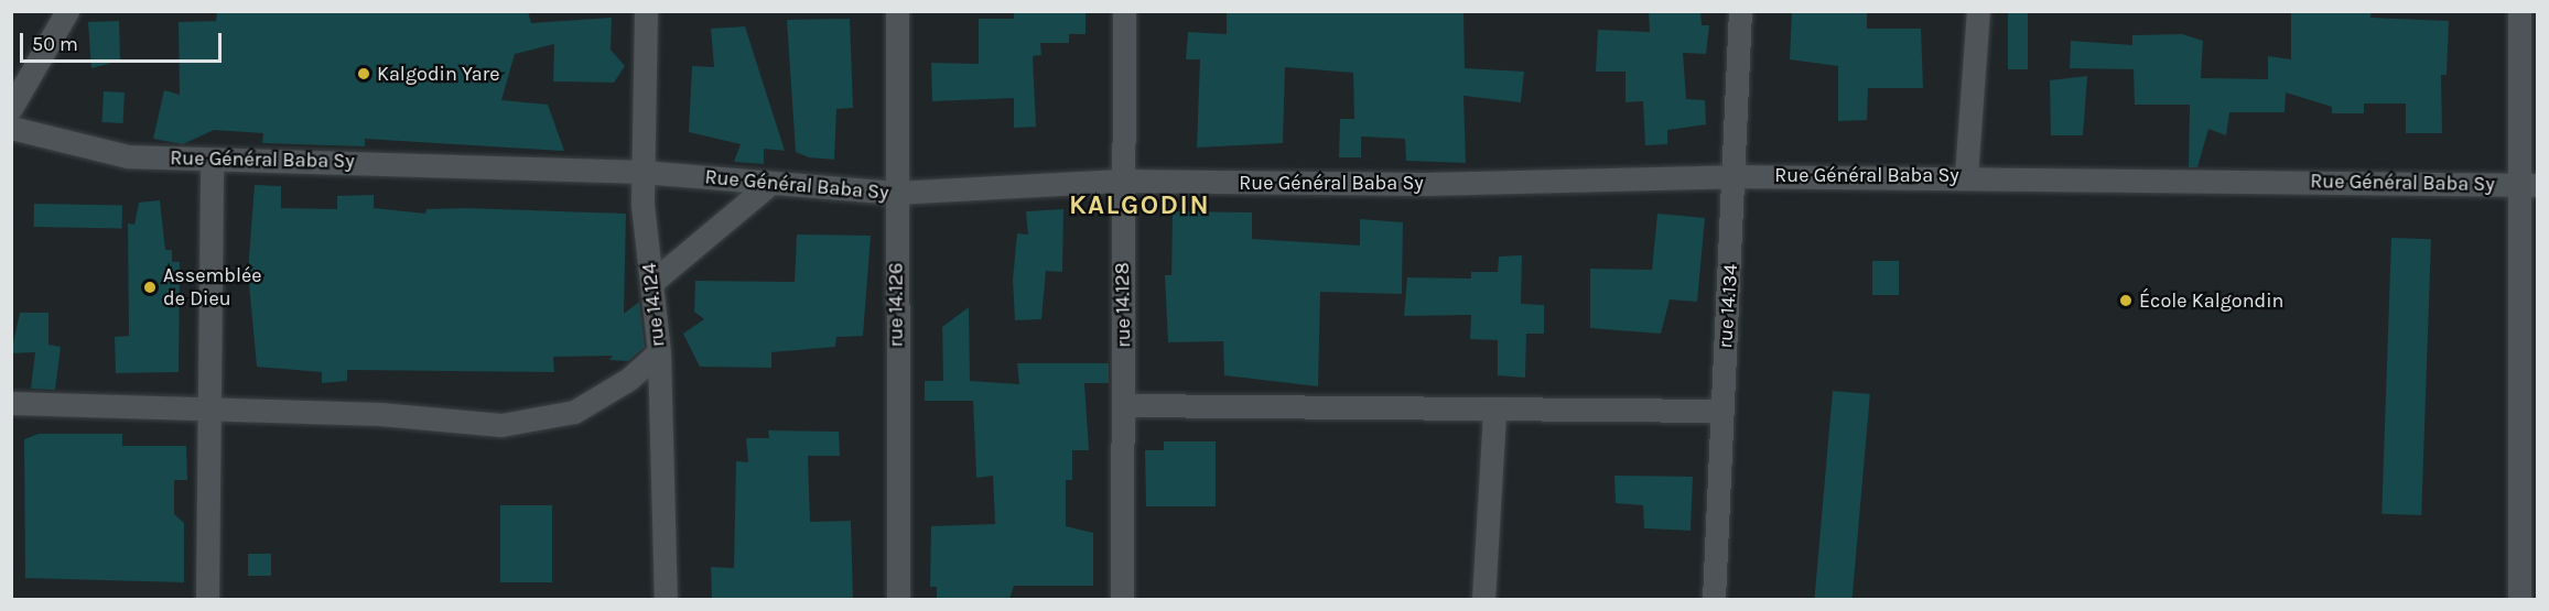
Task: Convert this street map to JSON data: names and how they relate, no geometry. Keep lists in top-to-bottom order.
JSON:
{
  "streets": {
    "street": [
      "Rue Général Baba Sy",
      "rue 14.124",
      "rue 14.126",
      "rue 14.128",
      "rue 14.134"
    ]
  },
  "crossings": [
    ["Rue Général Baba Sy", "rue 14.124"],
    ["Rue Général Baba Sy", "rue 14.126"],
    ["Rue Général Baba Sy", "rue 14.128"],
    ["Rue Général Baba Sy", "rue 14.134"]
  ],
  "districts": ["KALGODIN"],
  "places": ["Kalgodin Yare", "Assemblée de Dieu", "École Kalgondin"],
  "scale_bar": "50 m"
}
